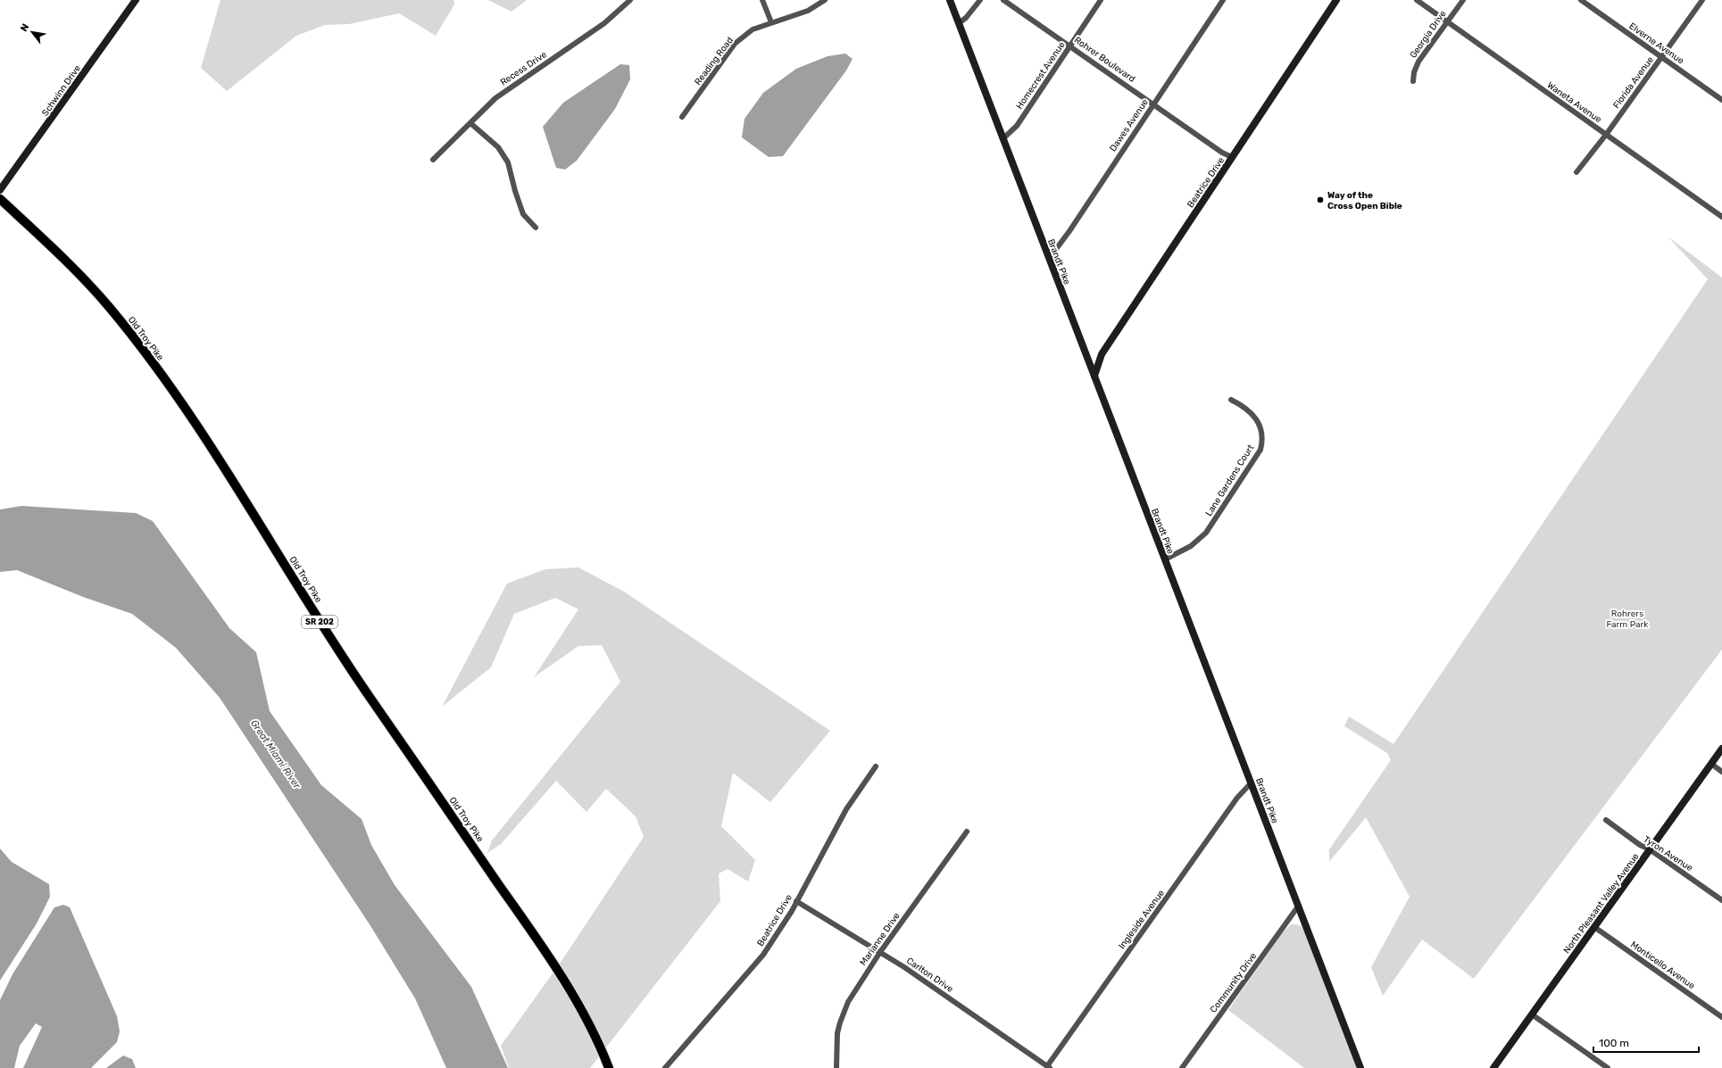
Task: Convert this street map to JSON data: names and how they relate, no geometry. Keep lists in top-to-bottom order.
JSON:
{
  "streets": {
    "main road": [
      "Schwinn Drive",
      "Beatrice Drive",
      "Brandt Pike",
      "Old Troy Pike",
      "SR 202",
      "North Pleasant Valley Avenue"
    ],
    "street": [
      "Georgia Drive",
      "Elverne Avenue",
      "Rohrer Boulevard",
      "Reading Road",
      "Recess Drive",
      "Homecrest Avenue",
      "Florida Avenue",
      "Waneta Avenue",
      "Dawes Avenue",
      "Lane Gardens Court",
      "Tyron Avenue",
      "Ingleside Avenue",
      "Marianne Drive",
      "Monticello Avenue",
      "Carlton Drive",
      "Community Drive"
    ]
  },
  "crossings": [
    ["Georgia Drive", "Waneta Avenue"],
    ["Elverne Avenue", "Florida Avenue"],
    ["Rohrer Boulevard", "Homecrest Avenue"],
    ["Rohrer Boulevard", "Dawes Avenue"],
    ["Rohrer Boulevard", "Beatrice Drive"],
    ["Homecrest Avenue", "Brandt Pike"],
    ["Florida Avenue", "Waneta Avenue"],
    ["Dawes Avenue", "Brandt Pike"],
    ["Beatrice Drive", "Brandt Pike"],
    ["Beatrice Drive", "Carlton Drive"],
    ["Brandt Pike", "Lane Gardens Court"],
    ["Brandt Pike", "Ingleside Avenue"],
    ["Brandt Pike", "Community Drive"],
    ["Tyron Avenue", "North Pleasant Valley Avenue"],
    ["North Pleasant Valley Avenue", "Monticello Avenue"],
    ["Ingleside Avenue", "Carlton Drive"],
    ["Marianne Drive", "Carlton Drive"]
  ],
  "water": ["Great Miami River"],
  "parks": ["Rohrers Farm Park"],
  "places": ["Way of the Cross Open Bible"],
  "scale_bar": "100 m",
  "north": "top left"
}
